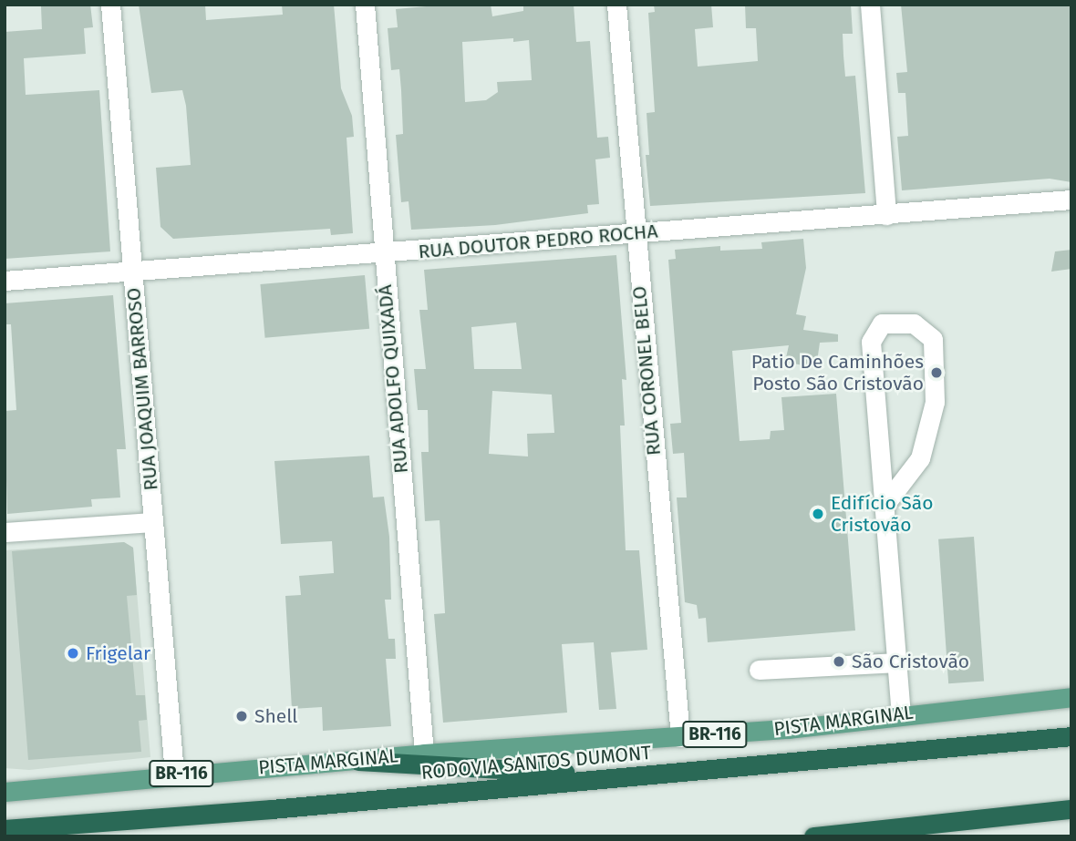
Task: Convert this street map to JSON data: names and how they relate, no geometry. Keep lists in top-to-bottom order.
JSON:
{
  "streets": {
    "highway": ["BR-116", "RODOVIA SANTOS DUMONT"],
    "main road": ["PISTA MARGINAL"],
    "street": [
      "RUA DOUTOR PEDRO ROCHA",
      "RUA CORONEL BELO",
      "RUA ADOLFO QUIXADÁ",
      "RUA JOAQUIM BARROSO"
    ]
  },
  "crossings": [
    ["RUA DOUTOR PEDRO ROCHA", "RUA CORONEL BELO"],
    ["RUA DOUTOR PEDRO ROCHA", "RUA ADOLFO QUIXADÁ"],
    ["RUA DOUTOR PEDRO ROCHA", "RUA JOAQUIM BARROSO"],
    ["RUA CORONEL BELO", "PISTA MARGINAL"],
    ["RUA ADOLFO QUIXADÁ", "PISTA MARGINAL"],
    ["RUA JOAQUIM BARROSO", "PISTA MARGINAL"]
  ],
  "places": [
    "Patio De Caminhões Posto São Cristovão",
    "Edifício São Cristovão",
    "Frigelar",
    "São Cristovão",
    "Shell"
  ]
}
